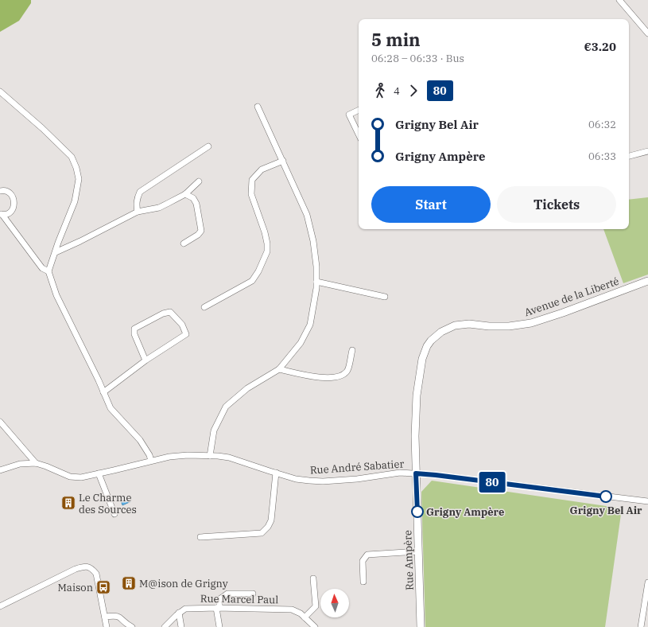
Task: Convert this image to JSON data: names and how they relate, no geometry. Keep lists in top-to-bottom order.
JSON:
{
  "streets": {
    "street": [
      "Avenue de la Liberté",
      "Rue André Sabatier",
      "Rue Ampère",
      "Rue Marcel Paul"
    ]
  },
  "crossings": [
    ["Avenue de la Liberté", "Rue André Sabatier"],
    ["Avenue de la Liberté", "Rue Ampère"],
    ["Rue André Sabatier", "Rue Ampère"]
  ],
  "places": {
    "other": ["Grigny Bel Air", "Grigny Ampère"],
    "building": ["Le Charme des Sources", "M@ison de Grigny"],
    "bus stop": ["Maison"]
  },
  "lines": ["bus line 80"],
  "north": "top",
  "page": {
    "on_map": "80",
    "heading": ["5 min", "06:28 – 06:33 · Bus", "€3.20"],
    "legs": ["4", "80"],
    "list": [
      {
        "name": "Grigny Bel Air",
        "value": "06:32"
      },
      {
        "name": "Grigny Ampère",
        "value": "06:33"
      }
    ],
    "buttons": ["Start", "Tickets"]
  }
}
